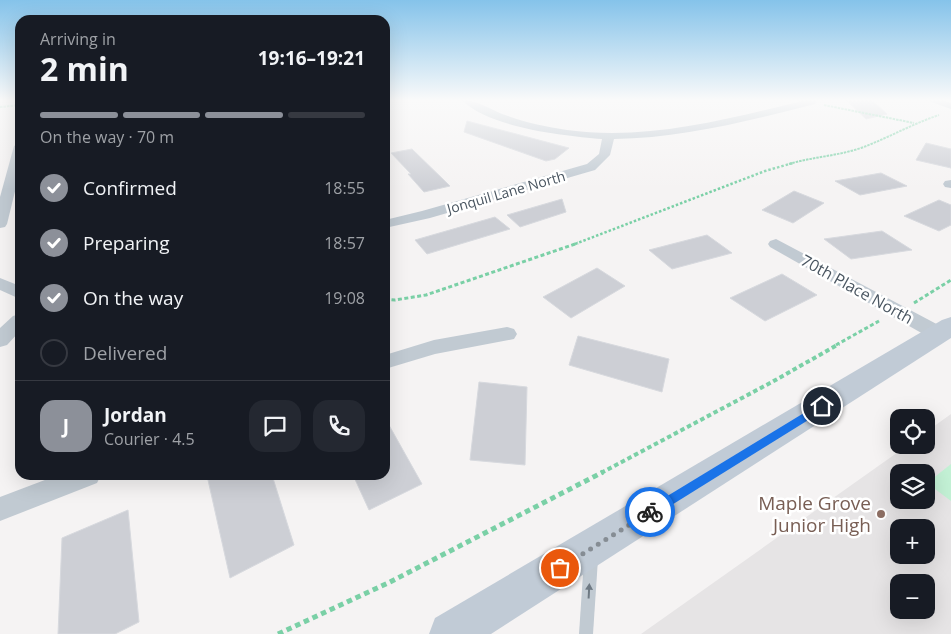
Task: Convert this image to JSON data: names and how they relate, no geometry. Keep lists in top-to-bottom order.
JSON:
{
  "streets": {
    "street": ["Jonquil Lane North", "70th Place North"]
  },
  "places": ["Maple Grove Junior High"],
  "page": {
    "heading": ["2 min", "Arriving in", "19:16–19:21"],
    "panel": ["Jordan", "Courier · 4.5"],
    "bar": "On the way · 70 m",
    "list": [
      ["Confirmed", "18:55"],
      ["Preparing", "18:57"],
      ["On the way", "19:08"],
      "Delivered"
    ],
    "round": "J",
    "map_buttons": ["+", "−"]
  }
}
